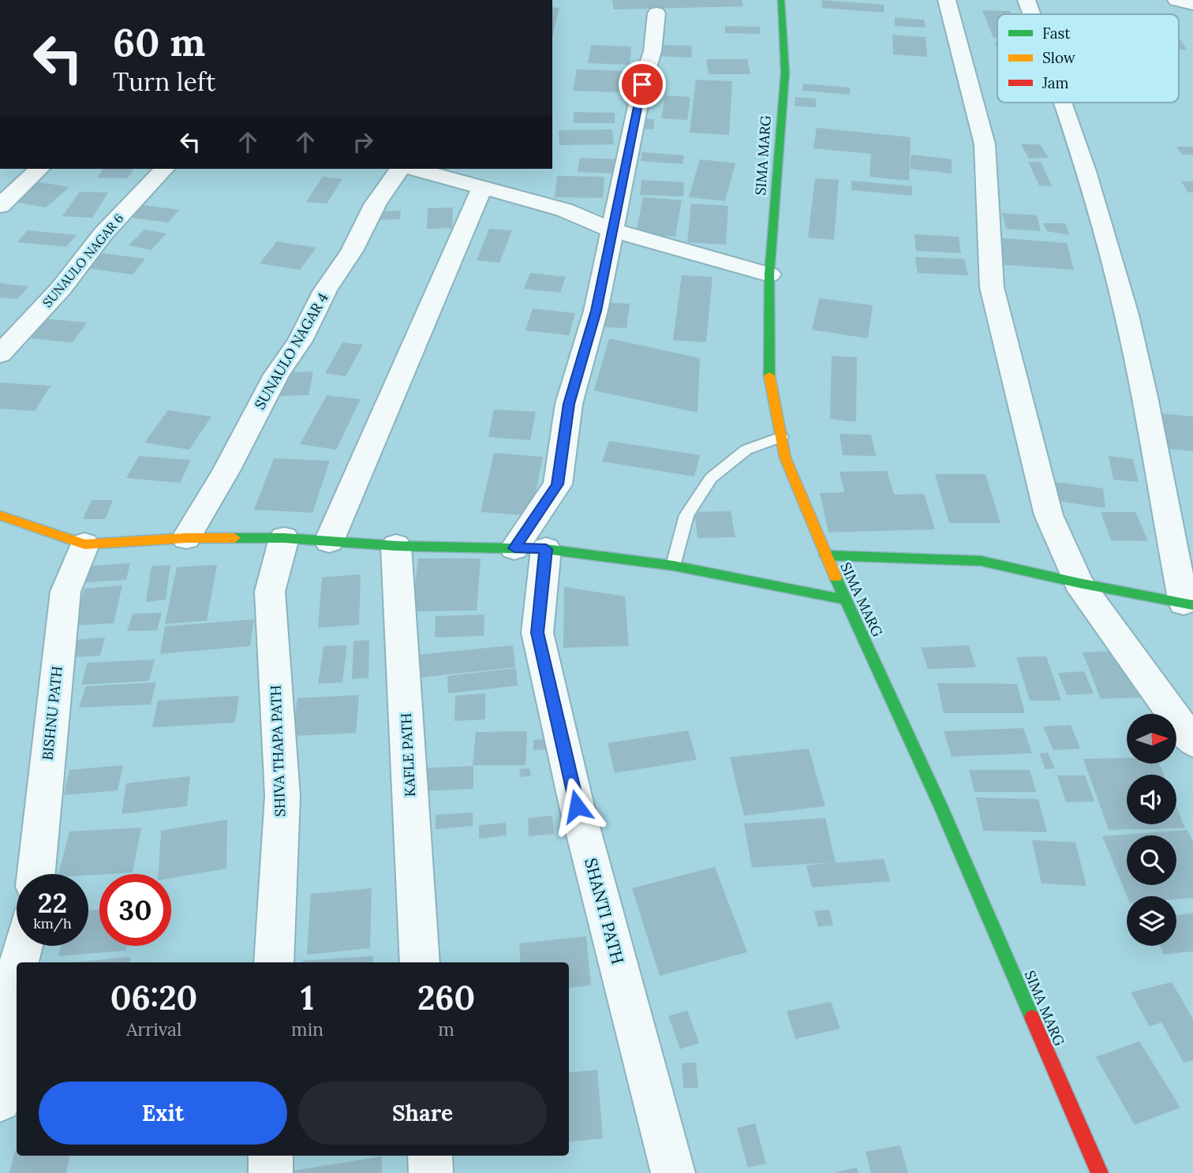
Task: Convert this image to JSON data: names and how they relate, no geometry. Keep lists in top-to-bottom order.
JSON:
{
  "streets": {
    "street": [
      "SIMA MARG",
      "SUNAULO NAGAR 6",
      "SUNAULO NAGAR 4",
      "BISHNU PATH",
      "SHIVA THAPA PATH",
      "KAFLE PATH",
      "SHANTI PATH"
    ]
  },
  "legend": ["Fast", "Slow", "Jam"],
  "north": "right",
  "page": {
    "turn": ["60 m", "Turn left"],
    "speed": "22 km/h",
    "limit": "30",
    "eta": [
      "06:20",
      "Arrival",
      "1",
      "min",
      "260",
      "m"
    ],
    "buttons": ["Exit", "Share"]
  }
}
